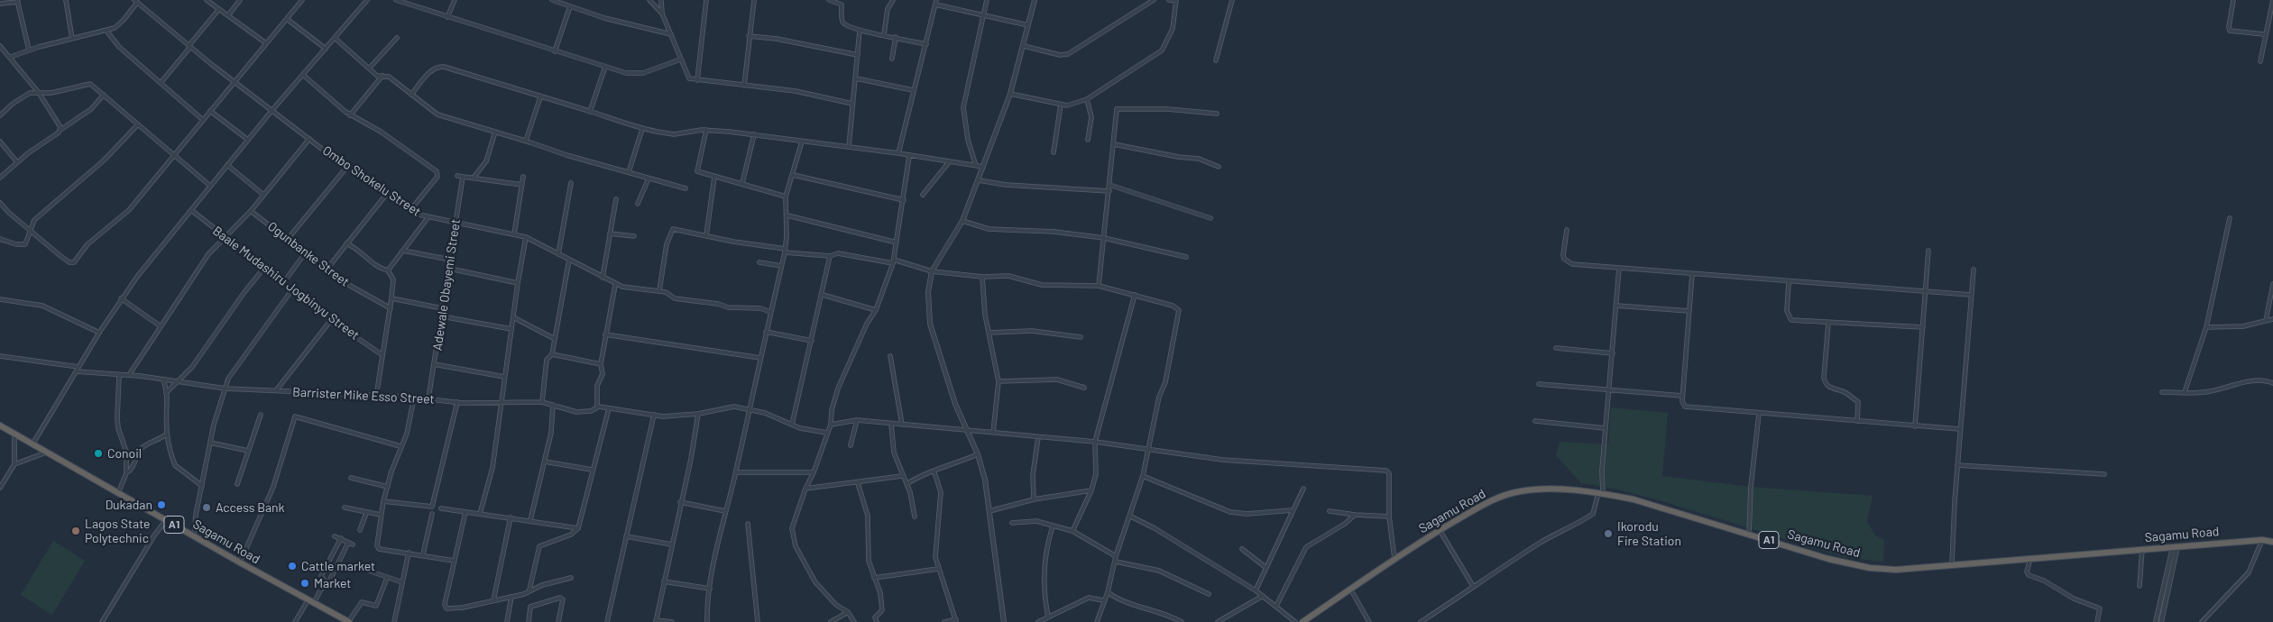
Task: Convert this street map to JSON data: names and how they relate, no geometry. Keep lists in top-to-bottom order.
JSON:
{
  "streets": {
    "highway": ["Sagamu Road", "A1"],
    "street": [
      "Ombo Shokelu Street",
      "Ogunbanke Street",
      "Baale Mudashiru Jogbinyu Street",
      "Adewale Obayemi Street",
      "Barrister Mike Esso Street"
    ]
  },
  "crossings": [
    ["Ombo Shokelu Street", "Adewale Obayemi Street"],
    ["Adewale Obayemi Street", "Barrister Mike Esso Street"]
  ],
  "places": [
    "Conoil",
    "Dukadan",
    "Access Bank",
    "Lagos State Polytechnic",
    "Ikorodu Fire Station",
    "Cattle market",
    "Market"
  ]
}
